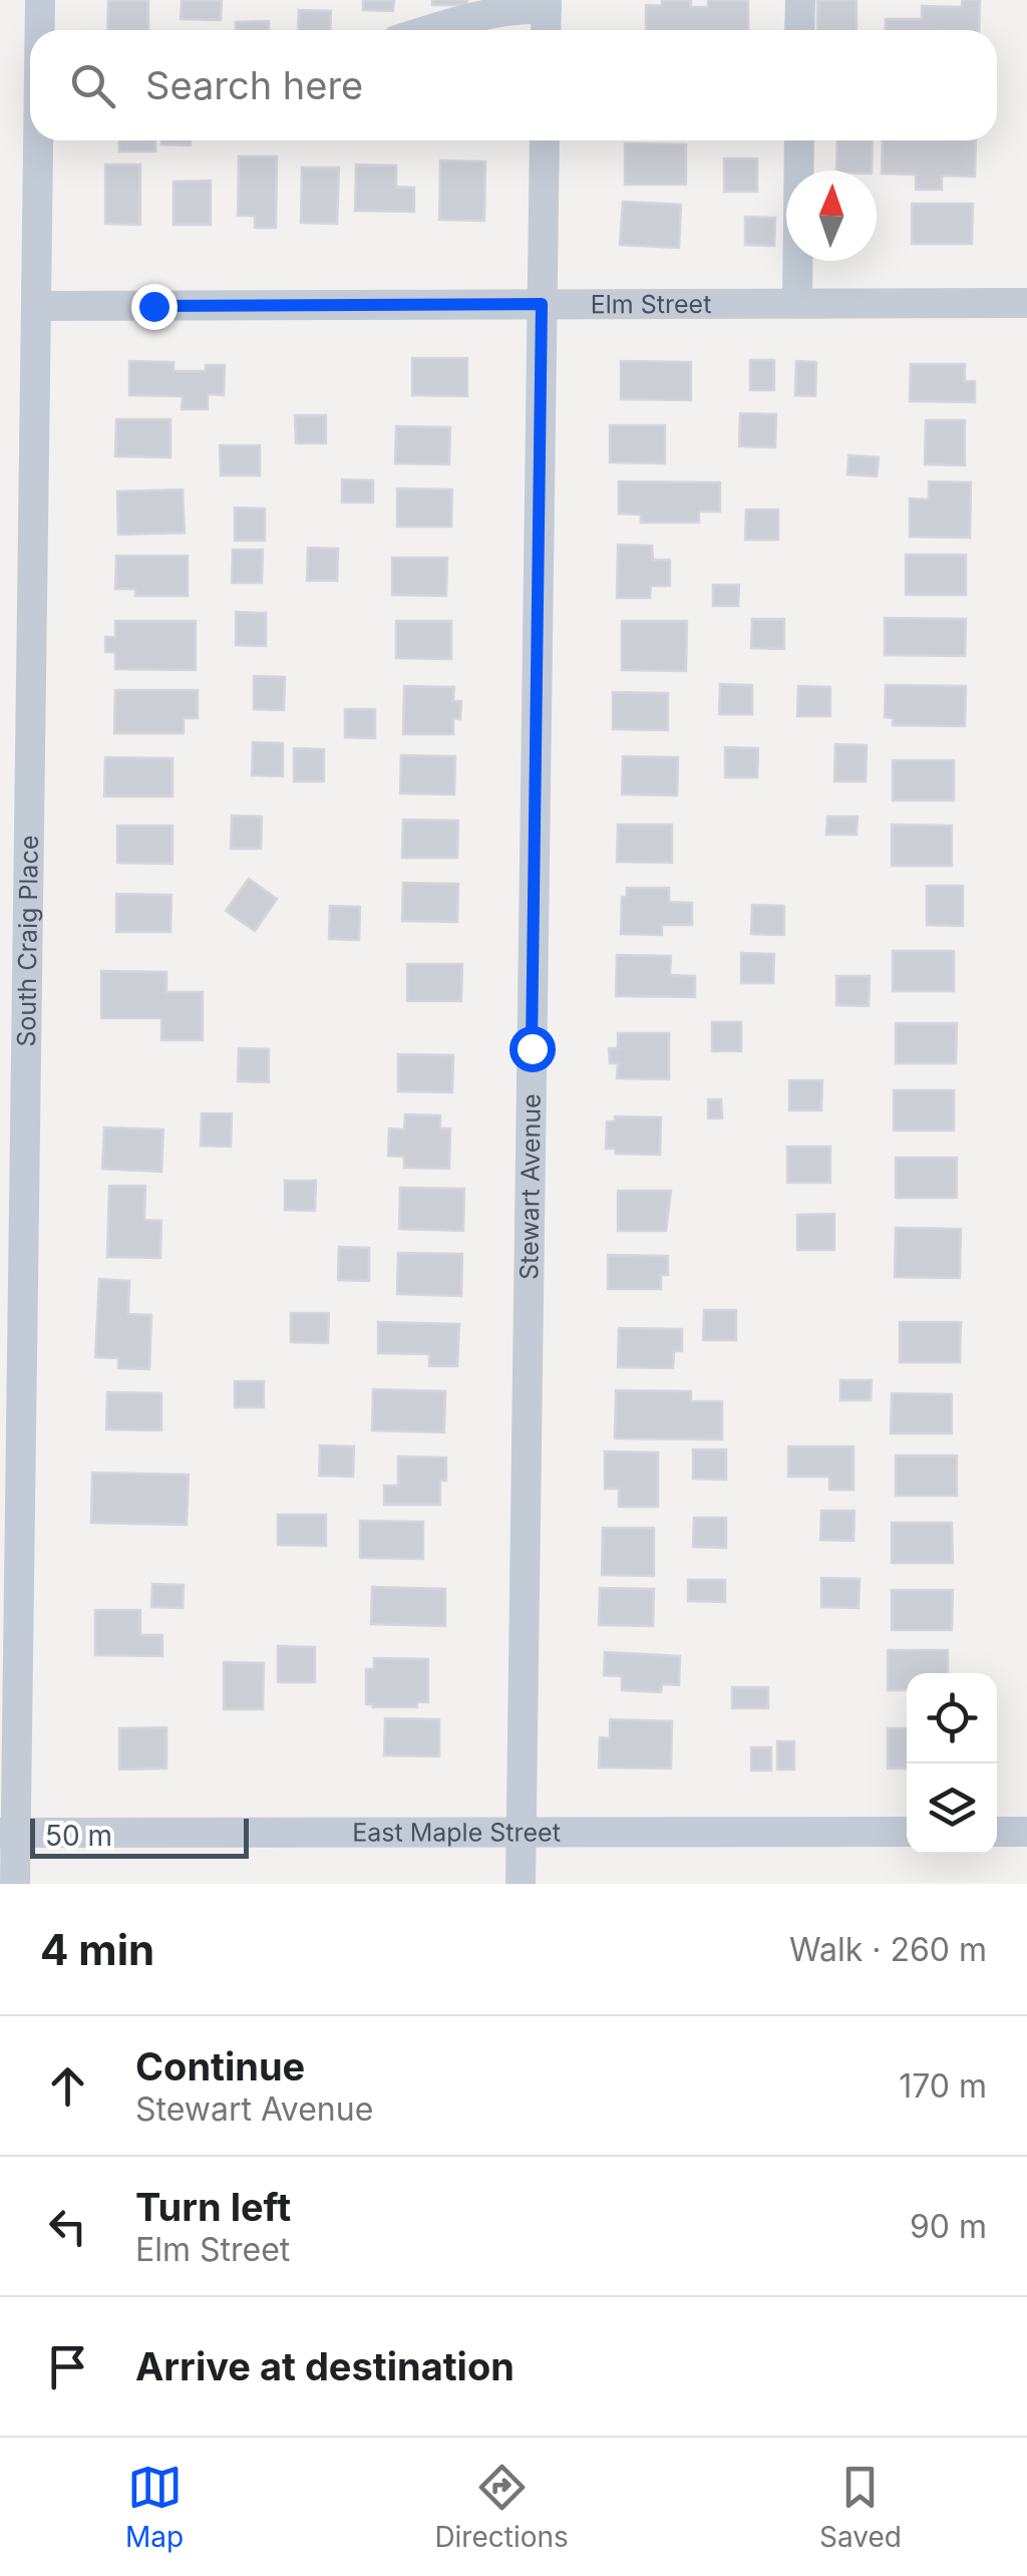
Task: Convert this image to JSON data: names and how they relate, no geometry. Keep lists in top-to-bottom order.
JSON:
{
  "streets": {
    "street": [
      "Elm Street",
      "South Craig Place",
      "Stewart Avenue",
      "East Maple Street"
    ]
  },
  "crossings": [
    ["Elm Street", "South Craig Place"],
    ["Elm Street", "Stewart Avenue"],
    ["South Craig Place", "East Maple Street"],
    ["Stewart Avenue", "East Maple Street"]
  ],
  "scale_bar": "50 m",
  "north": "top",
  "page": {
    "search": "Search here",
    "scale": "50 m",
    "heading": ["4 min", "Walk · 260 m"],
    "list": [
      ["Continue", "Stewart Avenue", "170 m"],
      ["Turn left", "Elm Street", "90 m"],
      "Arrive at destination"
    ],
    "nav": ["Map", "Directions", "Saved"]
  }
}
